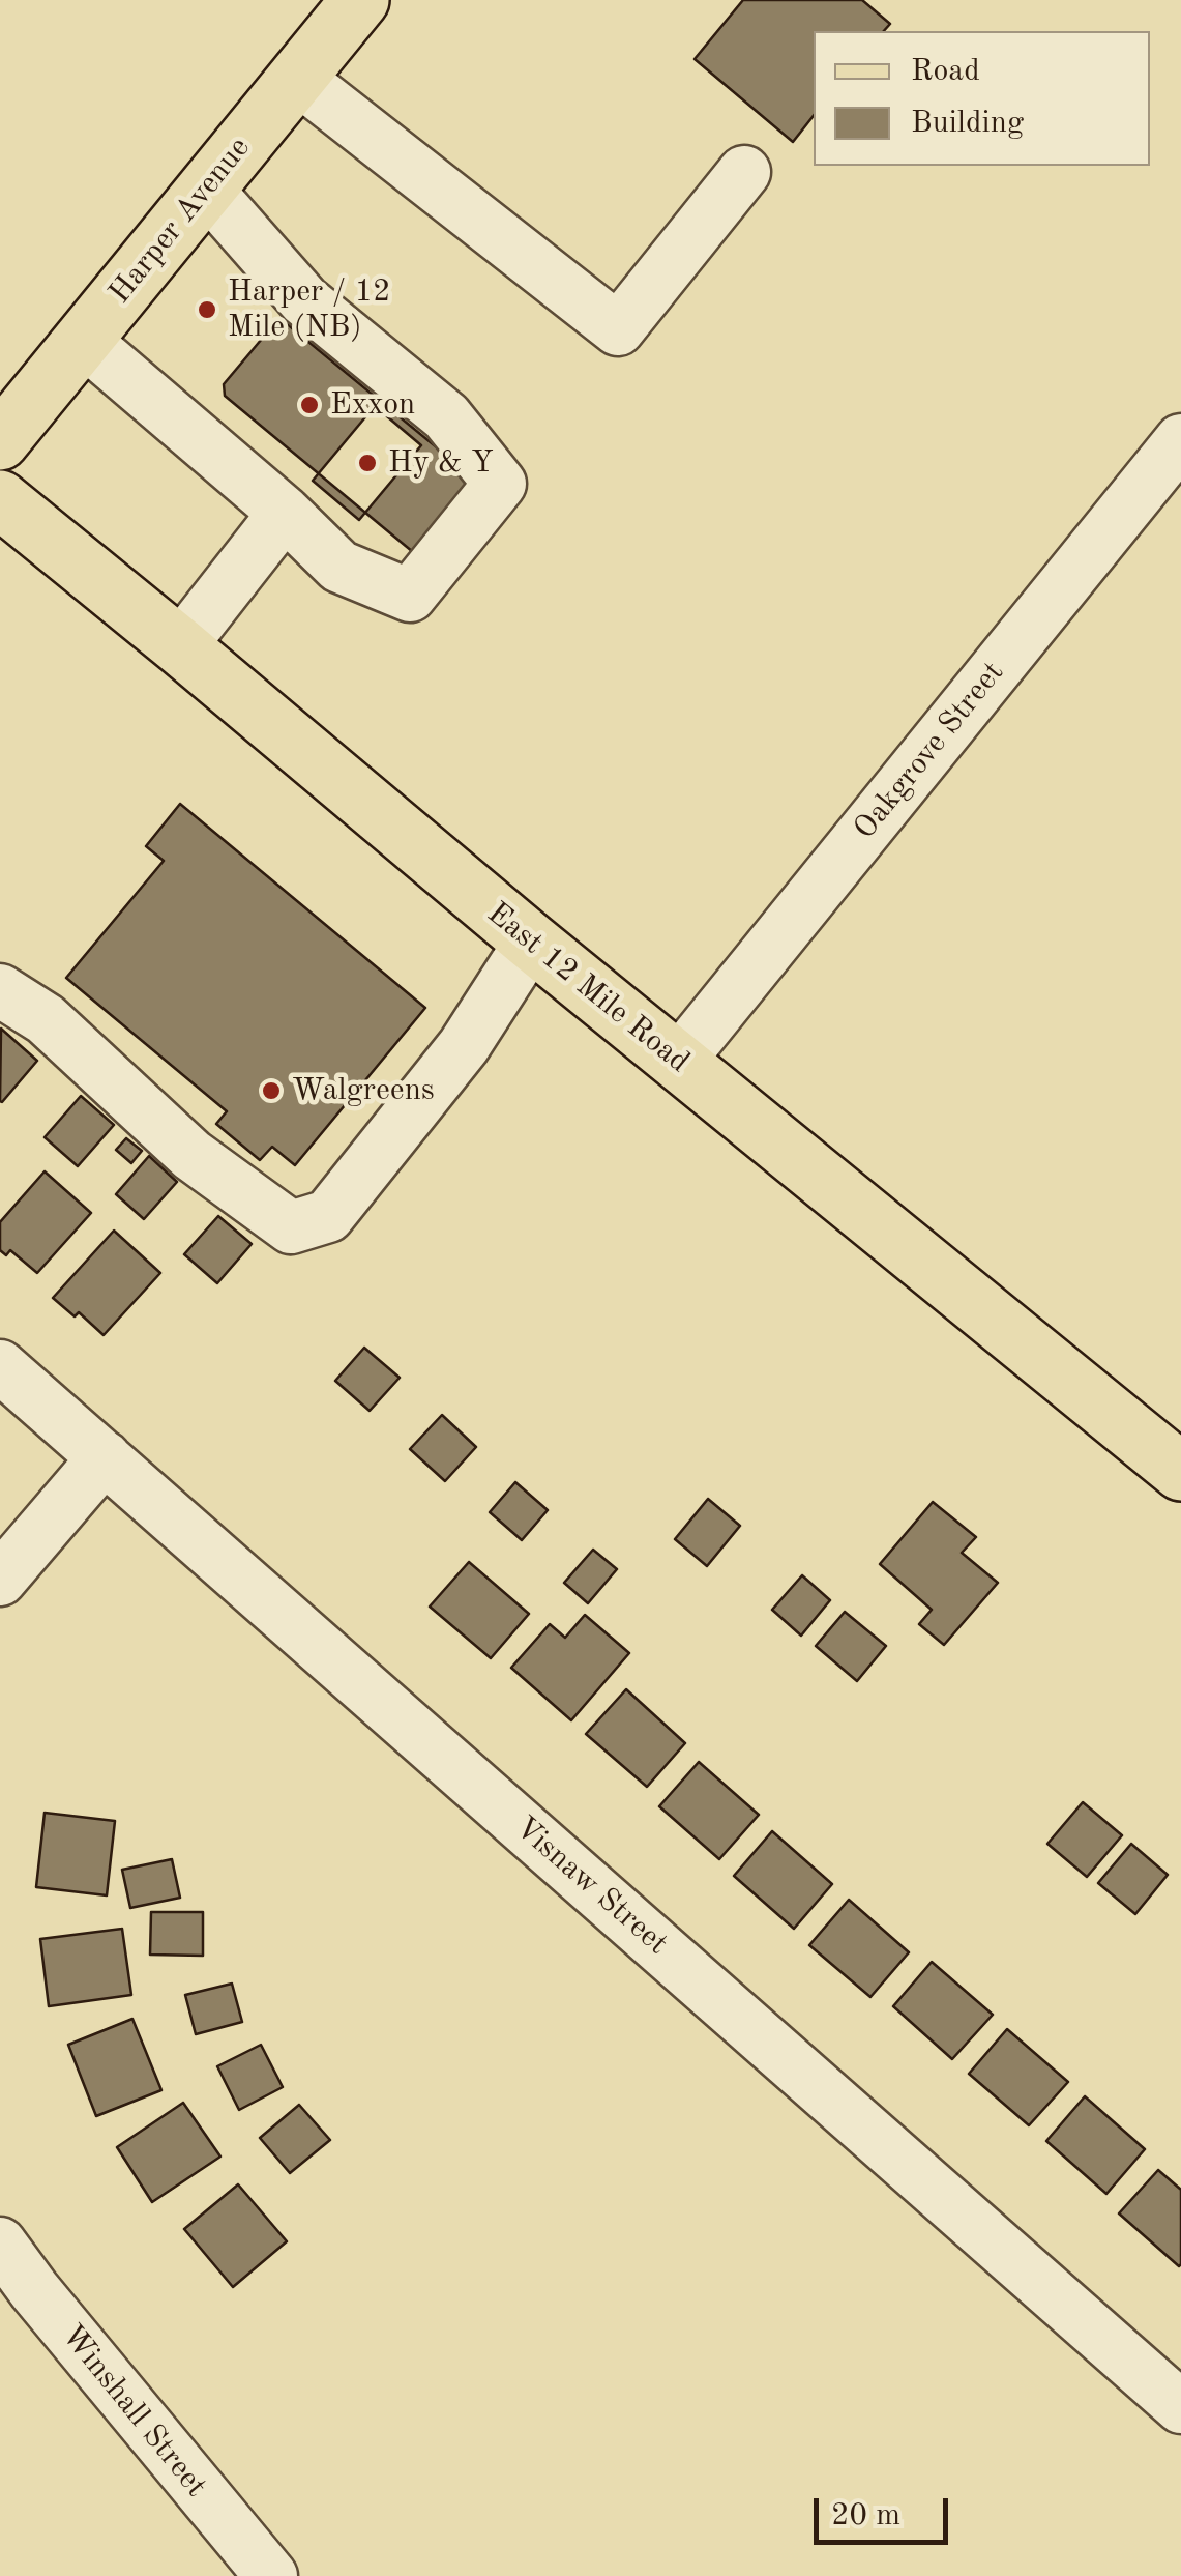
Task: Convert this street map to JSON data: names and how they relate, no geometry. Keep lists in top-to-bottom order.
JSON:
{
  "streets": {
    "main road": ["Harper Avenue", "East 12 Mile Road"],
    "street": ["Oakgrove Street", "Visnaw Street", "Winshall Street"]
  },
  "crossings": [
    ["Oakgrove Street", "East 12 Mile Road"]
  ],
  "places": [
    "Harper / 12 Mile (NB)",
    "Exxon",
    "Hy & Y",
    "Walgreens"
  ],
  "legend": ["Road", "Building"],
  "scale_bar": "20 m"
}
